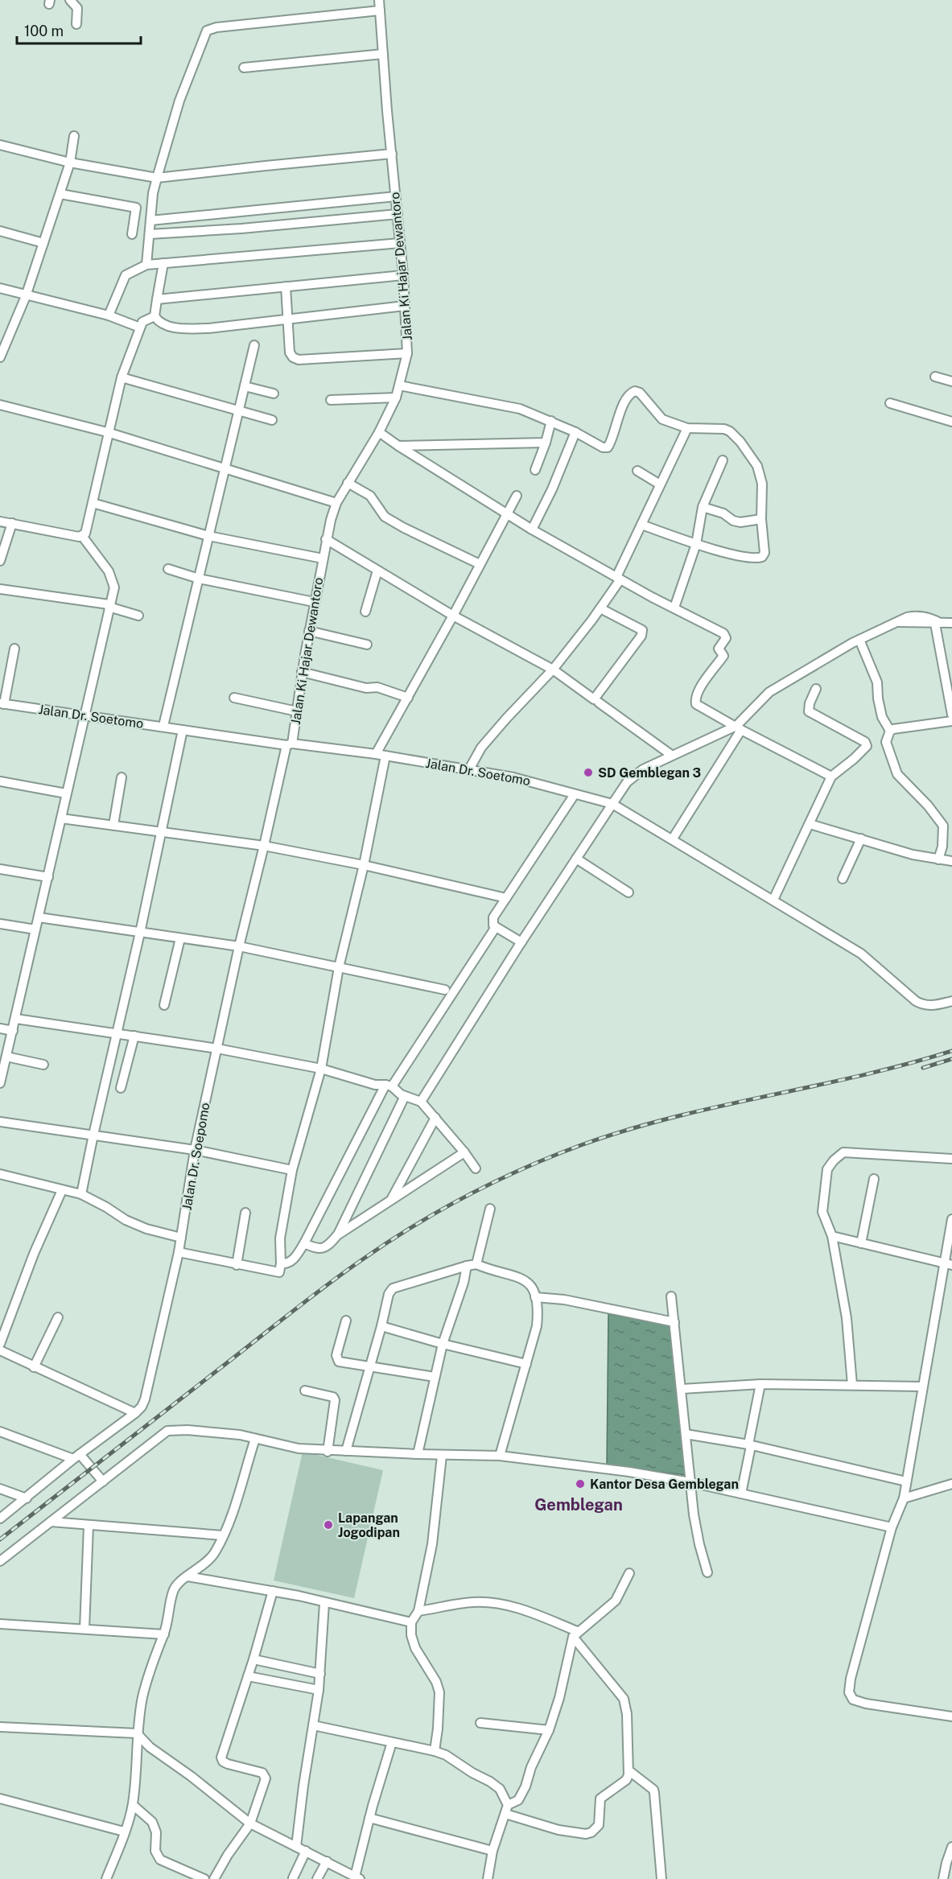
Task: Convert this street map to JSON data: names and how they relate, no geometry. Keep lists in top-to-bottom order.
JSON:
{
  "streets": {
    "street": ["Jalan Ki Hajar Dewantoro", "Jalan Dr. Soetomo", "Jalan Dr. Soepomo"]
  },
  "crossings": [
    ["Jalan Ki Hajar Dewantoro", "Jalan Dr. Soetomo"],
    ["Jalan Ki Hajar Dewantoro", "Jalan Dr. Soepomo"],
    ["Jalan Dr. Soetomo", "Jalan Dr. Soepomo"]
  ],
  "districts": ["Gemblegan"],
  "places": ["SD Gemblegan 3", "Kantor Desa Gemblegan", "Lapangan Jogodipan"],
  "scale_bar": "100 m"
}
